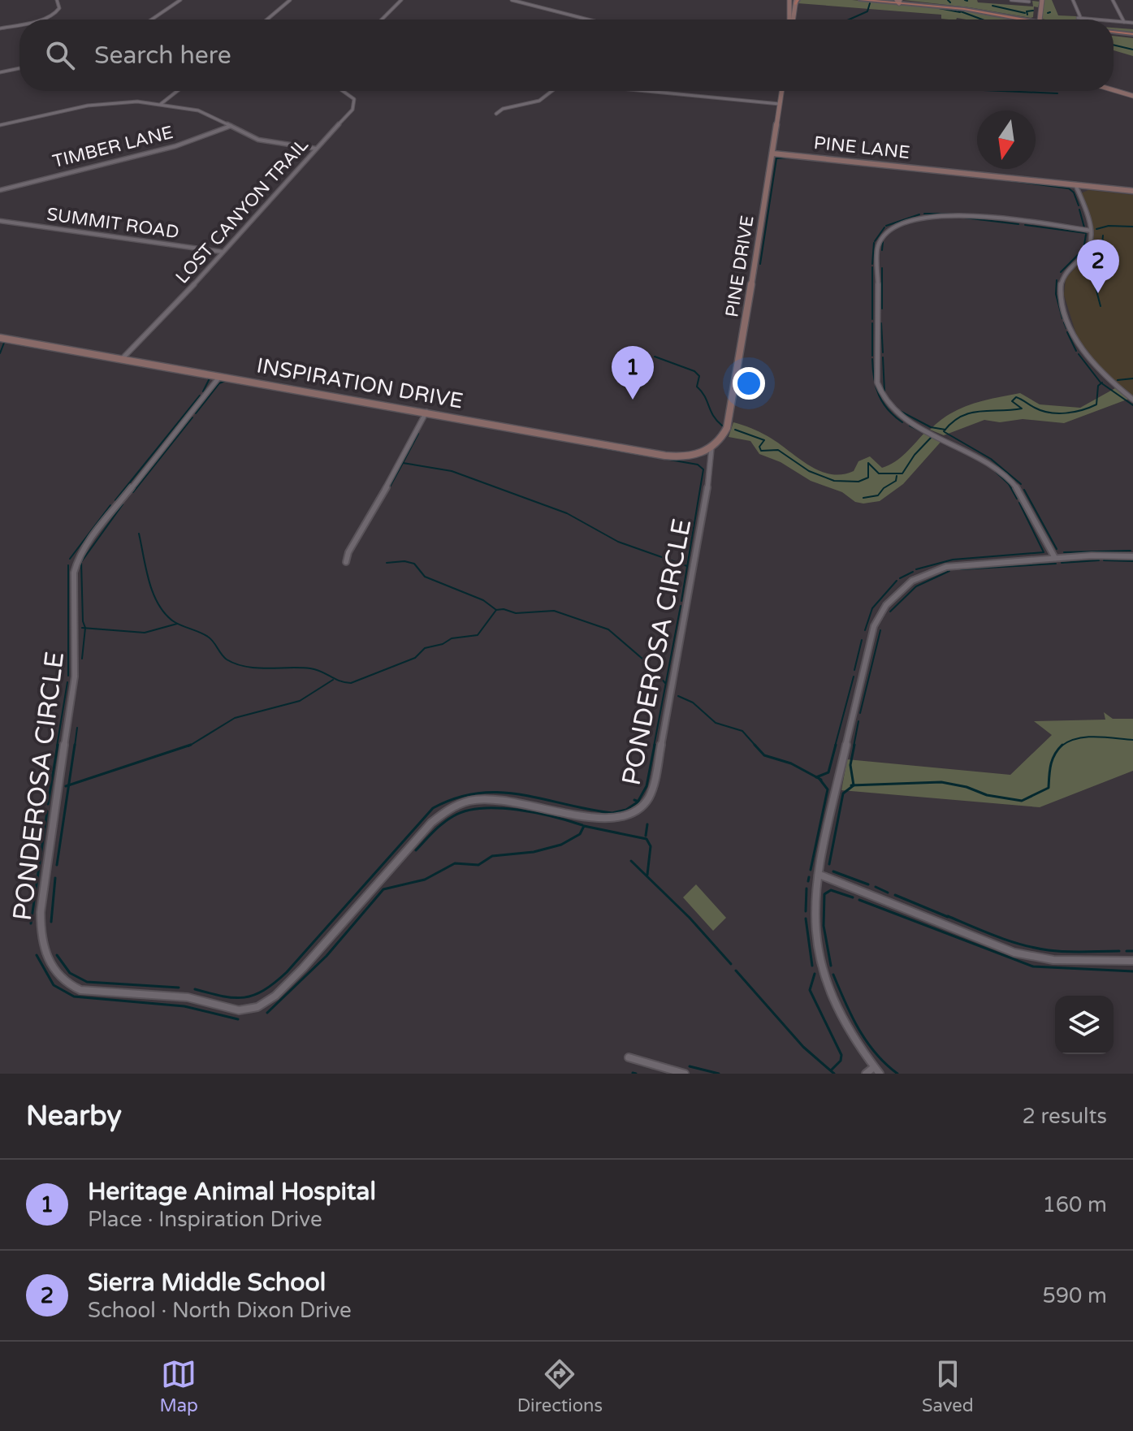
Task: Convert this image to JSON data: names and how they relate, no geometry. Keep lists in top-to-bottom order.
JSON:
{
  "streets": {
    "main road": ["PINE LANE", "PINE DRIVE", "INSPIRATION DRIVE"],
    "street": [
      "TIMBER LANE",
      "LOST CANYON TRAIL",
      "SUMMIT ROAD",
      "PONDEROSA CIRCLE"
    ]
  },
  "crossings": [
    ["PINE LANE", "PINE DRIVE"],
    ["LOST CANYON TRAIL", "SUMMIT ROAD"],
    ["LOST CANYON TRAIL", "INSPIRATION DRIVE"],
    ["PINE DRIVE", "INSPIRATION DRIVE"],
    ["PINE DRIVE", "PONDEROSA CIRCLE"],
    ["INSPIRATION DRIVE", "PONDEROSA CIRCLE"]
  ],
  "north": "bottom",
  "page": {
    "search": "Search here",
    "pins": ["2", "1"],
    "heading": ["Nearby", "2 results"],
    "list": [
      {
        "mark": "1",
        "name": "Heritage Animal Hospital",
        "note": "Place · Inspiration Drive",
        "value": "160 m"
      },
      {
        "mark": "2",
        "name": "Sierra Middle School",
        "note": "School · North Dixon Drive",
        "value": "590 m"
      }
    ],
    "nav": ["Map", "Directions", "Saved"]
  }
}
